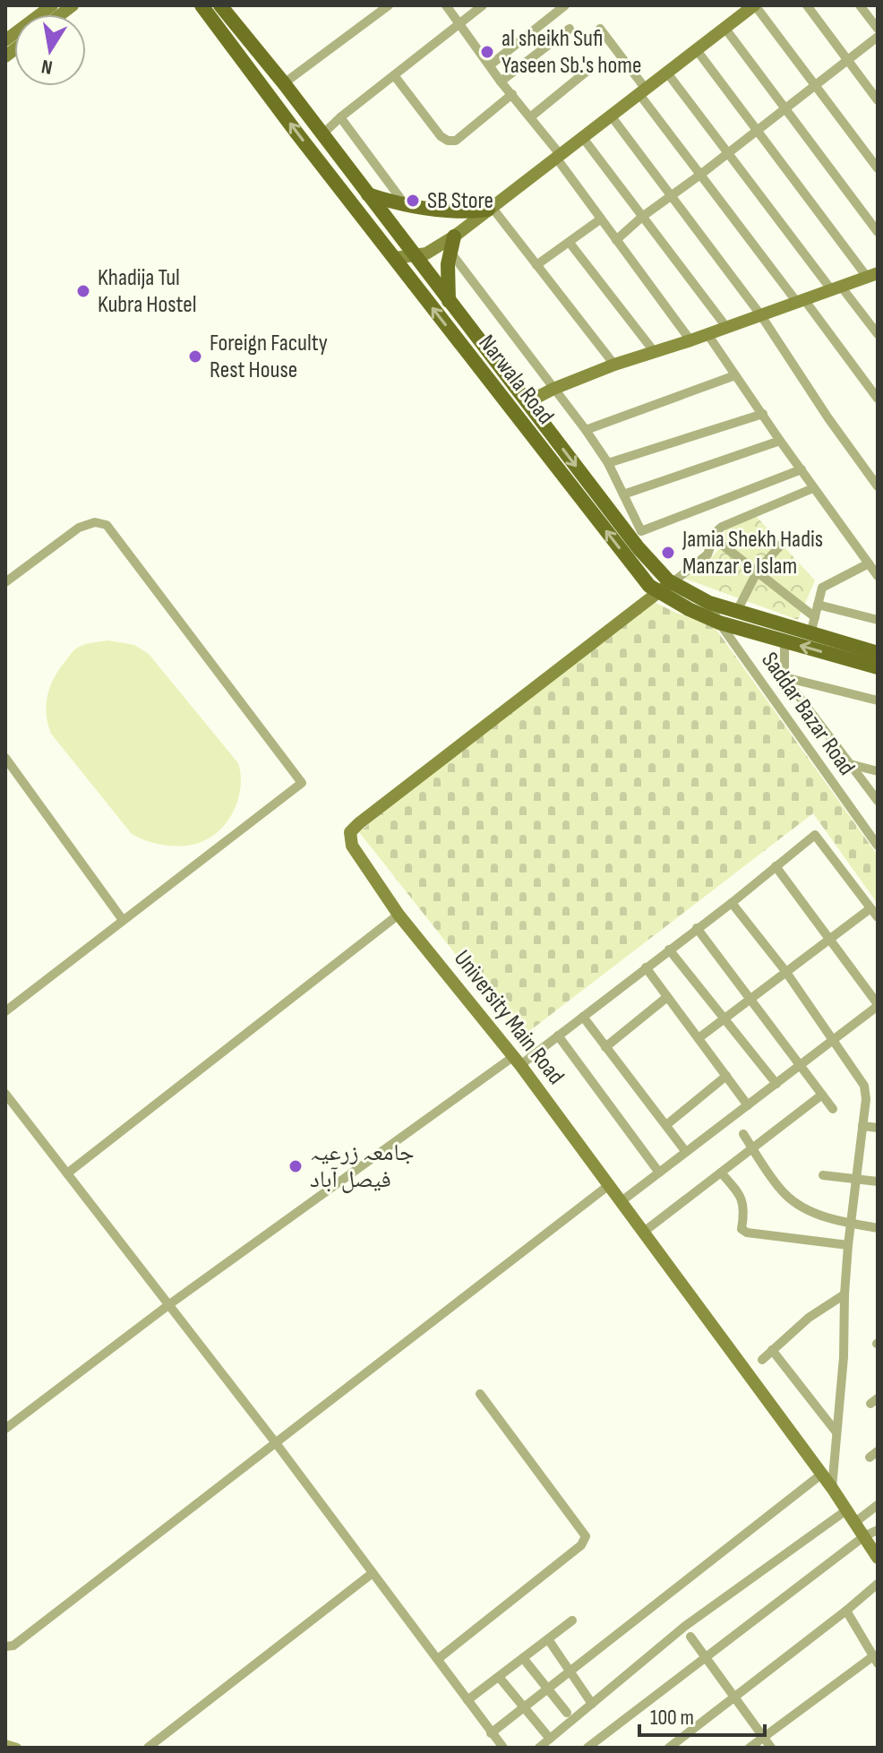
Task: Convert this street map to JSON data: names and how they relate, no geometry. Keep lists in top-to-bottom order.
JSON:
{
  "streets": {
    "main road": ["Narwala Road"],
    "street": ["Saddar Bazar Road", "University Main Road"]
  },
  "crossings": [
    ["Narwala Road", "Saddar Bazar Road"],
    ["Narwala Road", "University Main Road"]
  ],
  "places": [
    "al sheikh Sufi Yaseen Sb.'s home",
    "SB Store",
    "Khadija Tul Kubra Hostel",
    "Foreign Faculty Rest House",
    "Jamia Shekh Hadis Manzar e Islam",
    "جامعہ زرعیہ فیصل آباد"
  ],
  "scale_bar": "100 m",
  "north": "bottom"
}
